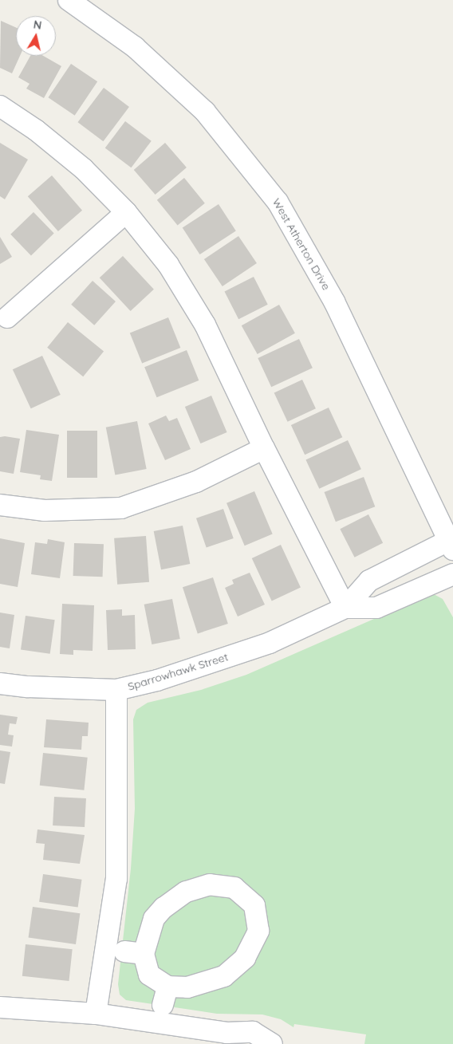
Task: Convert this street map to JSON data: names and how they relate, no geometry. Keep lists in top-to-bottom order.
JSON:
{
  "streets": {
    "street": ["West Atherton Drive", "Sparrowhawk Street"]
  },
  "north": "top"
}
